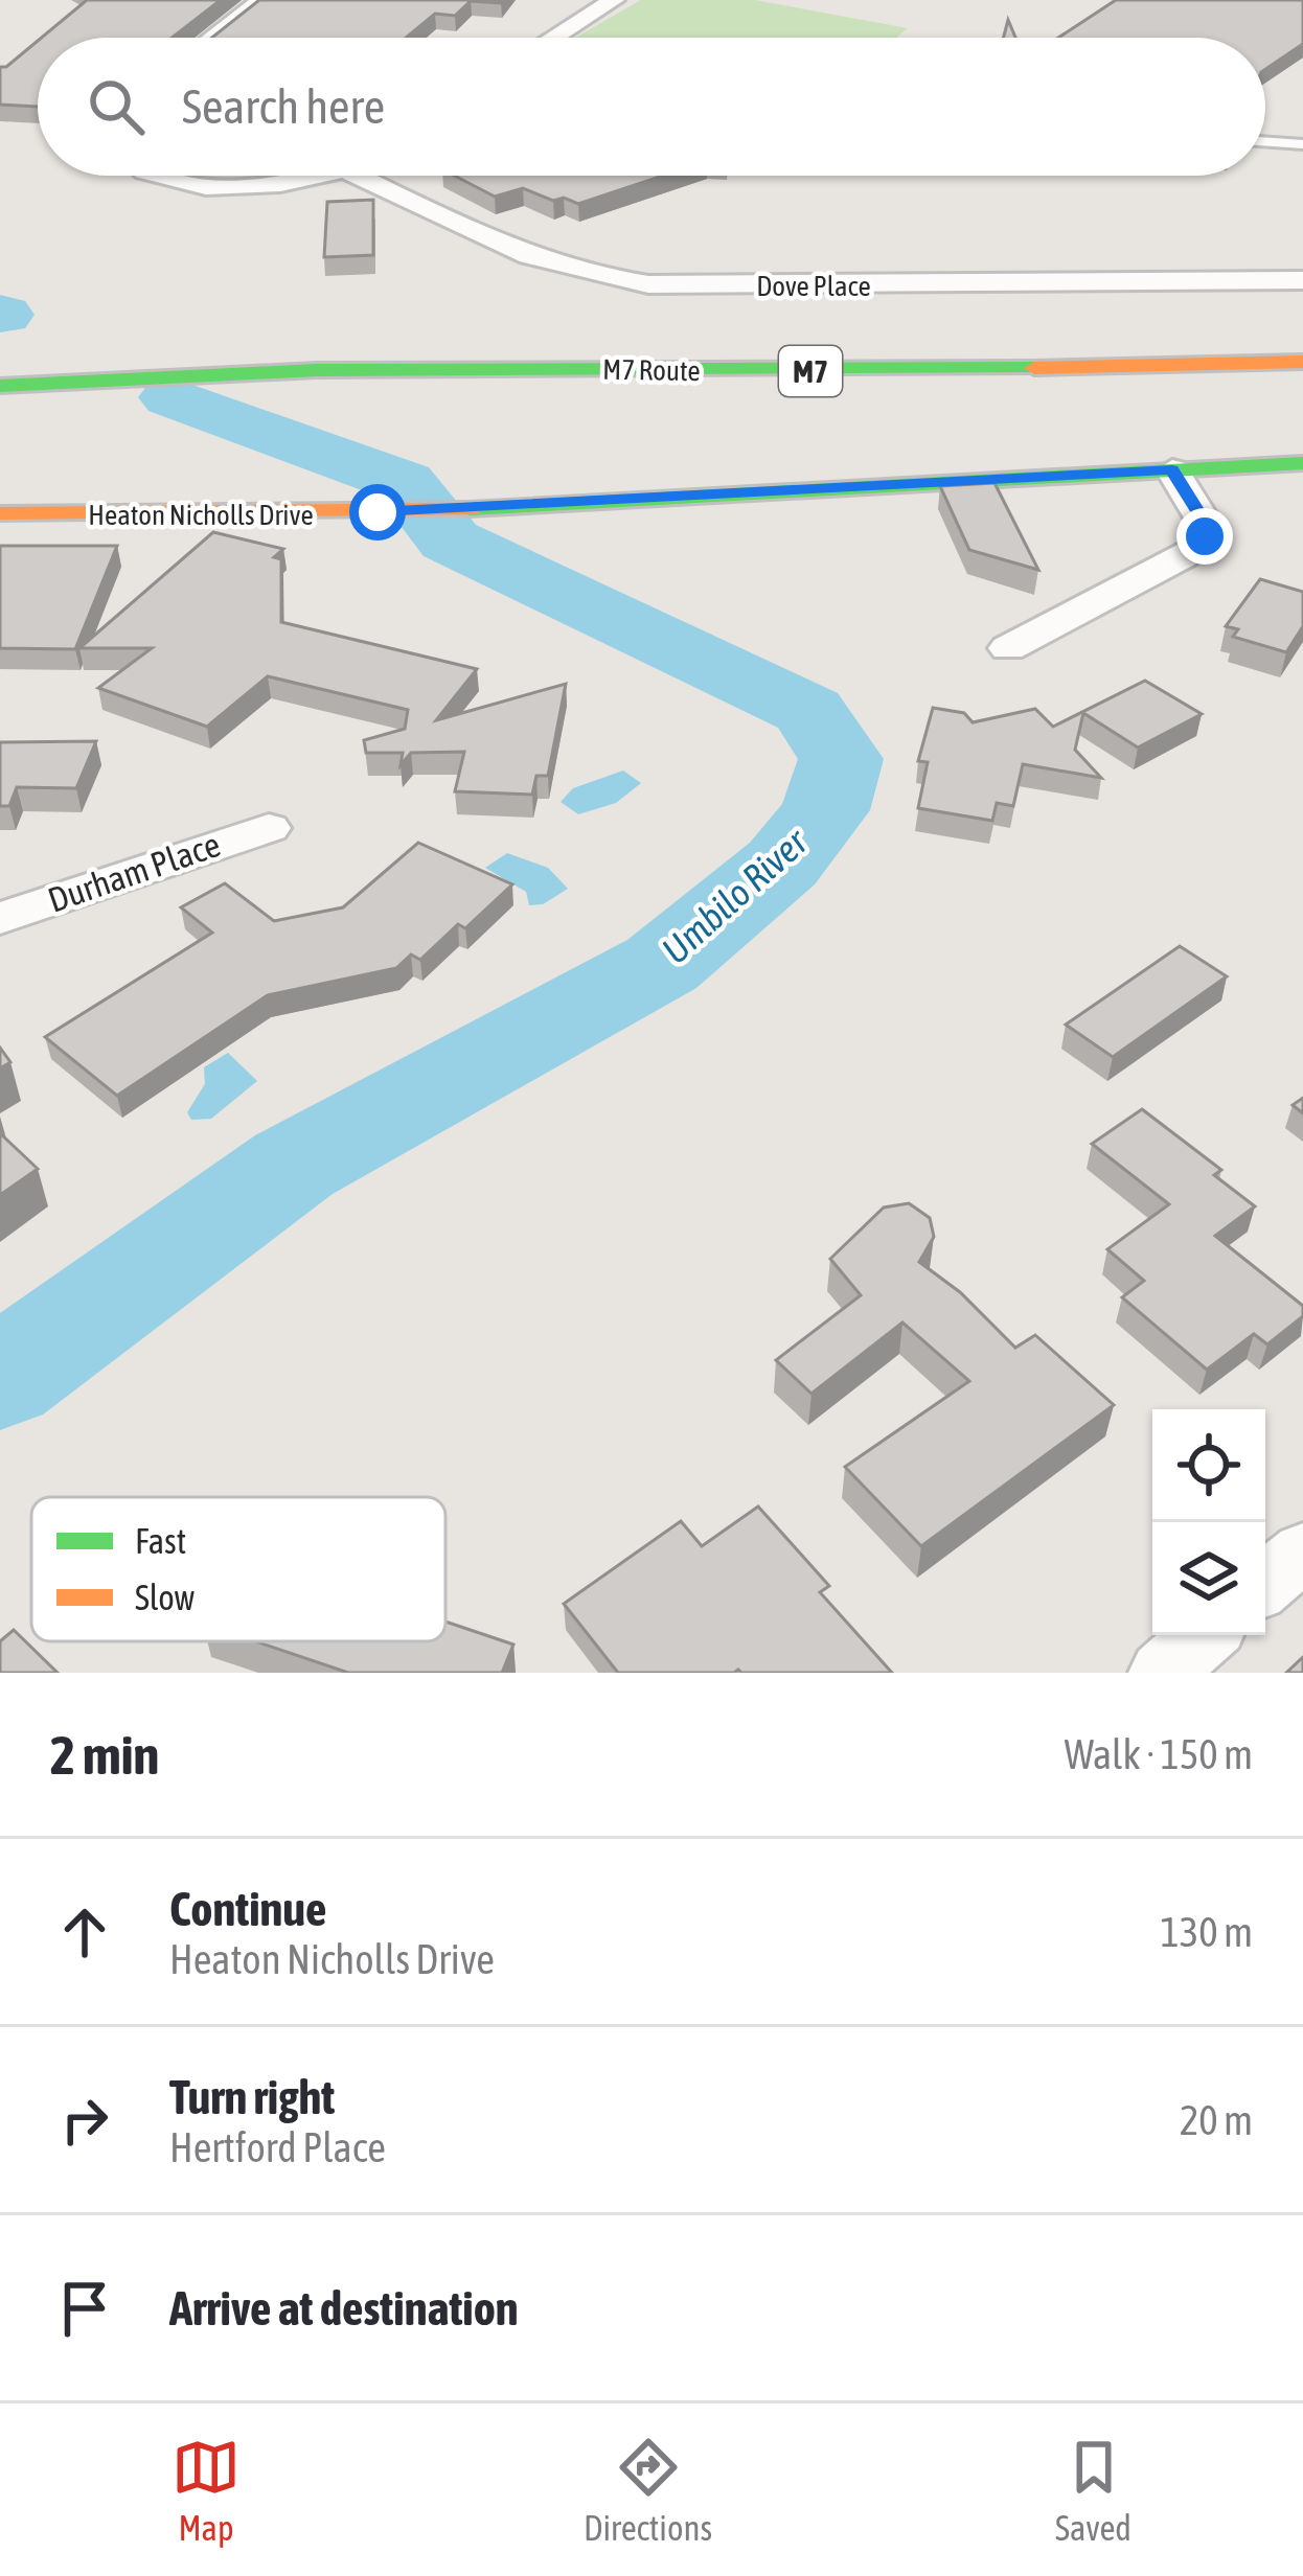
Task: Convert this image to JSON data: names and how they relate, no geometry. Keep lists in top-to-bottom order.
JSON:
{
  "streets": {
    "main road": ["M7 Route", "M7", "Heaton Nicholls Drive"],
    "street": ["Dove Place", "Durham Place"]
  },
  "water": ["Umbilo River"],
  "legend": ["Fast", "Slow"],
  "page": {
    "search": "Search here",
    "heading": ["2 min", "Walk · 150 m"],
    "list": [
      ["Continue", "Heaton Nicholls Drive", "130 m"],
      ["Turn right", "Hertford Place", "20 m"],
      "Arrive at destination"
    ],
    "nav": ["Map", "Directions", "Saved"]
  }
}
